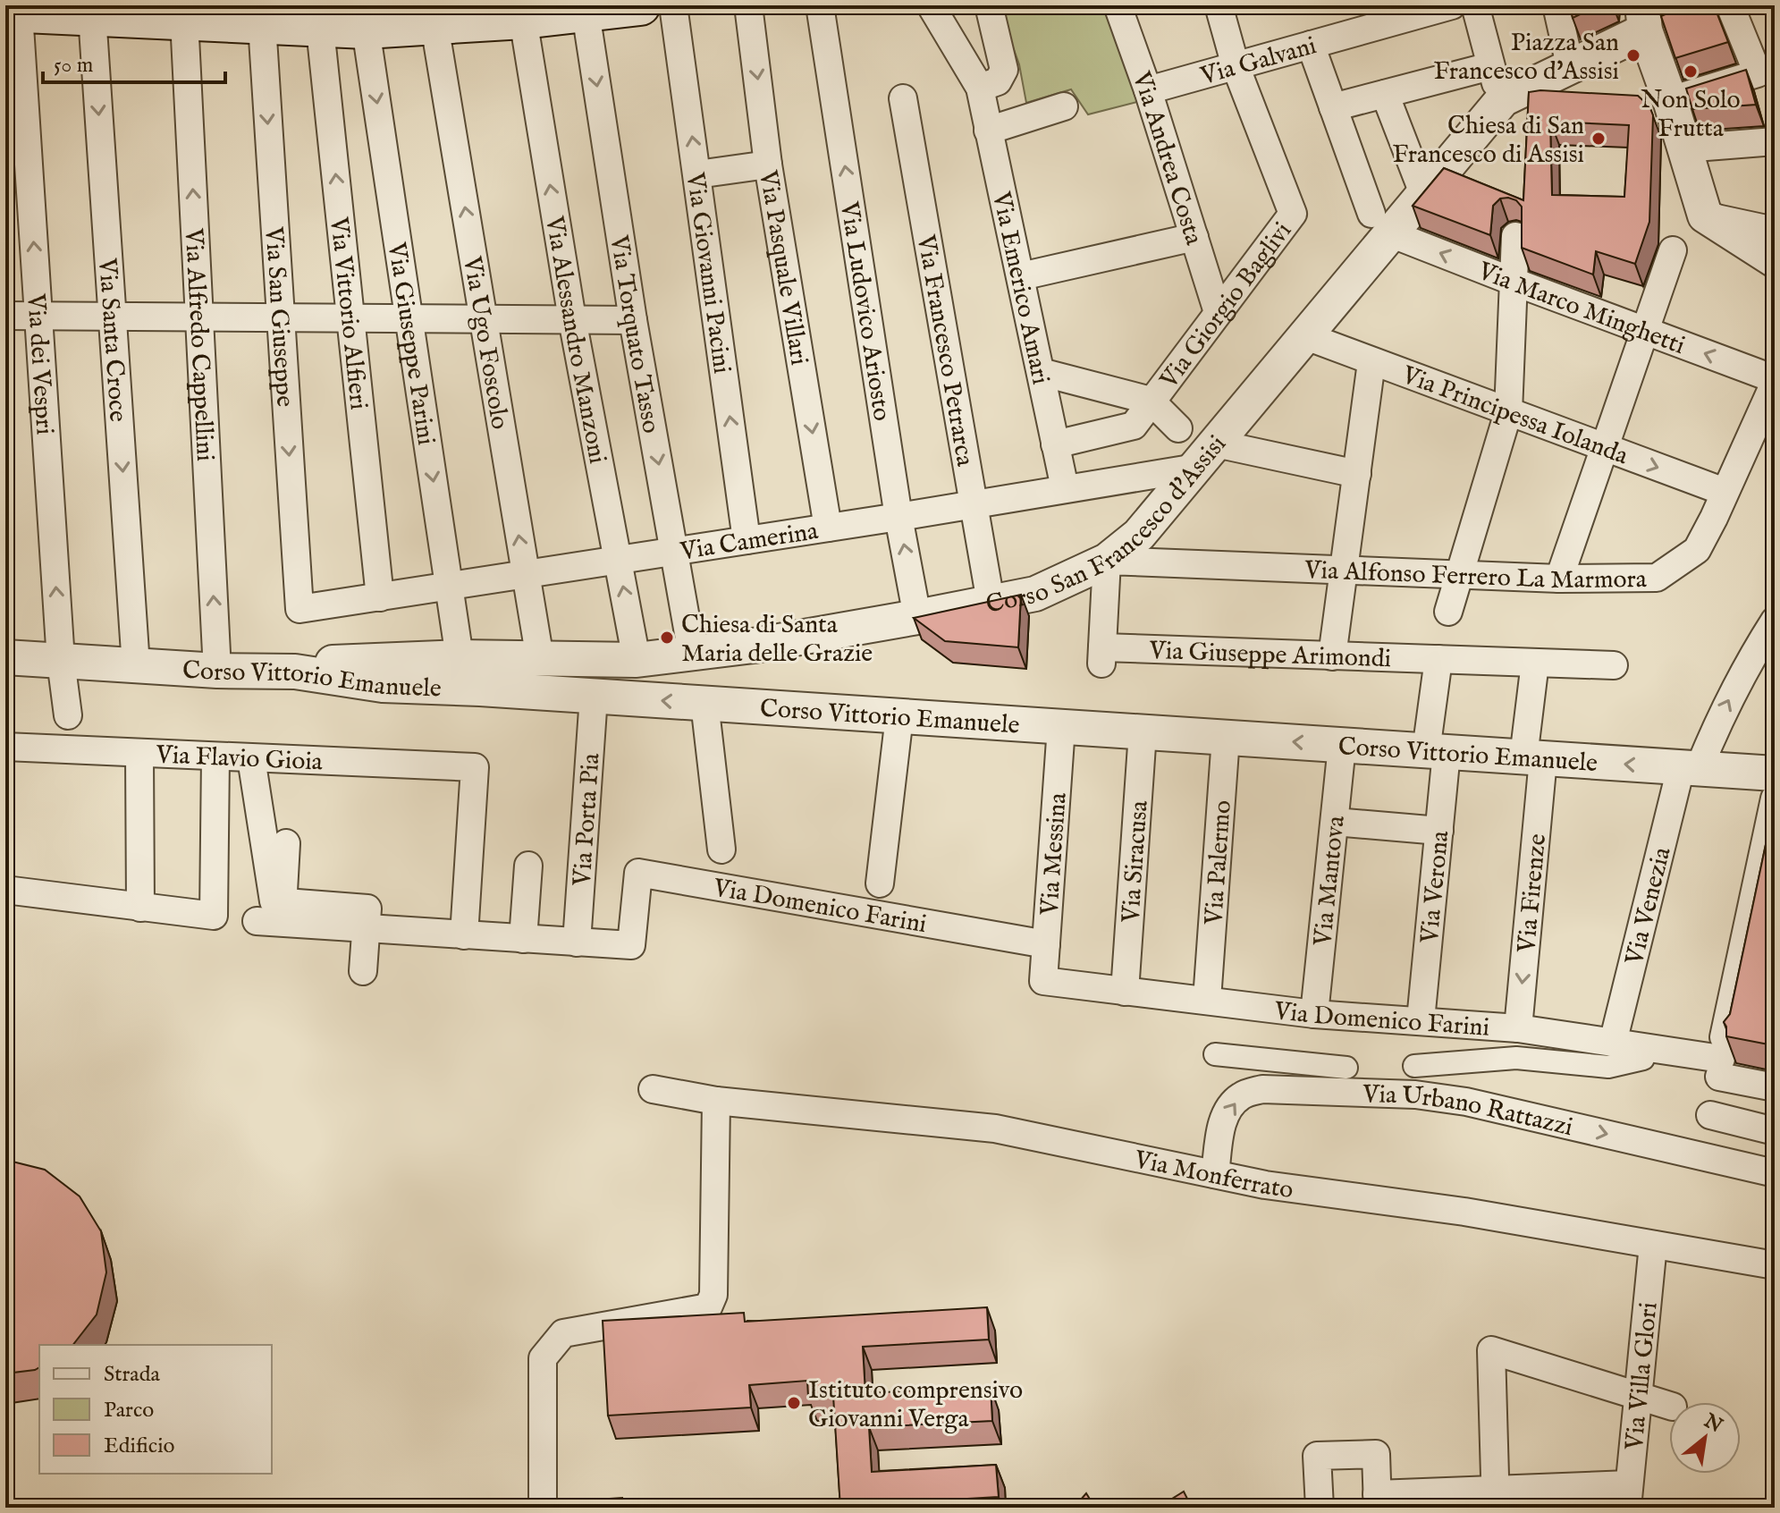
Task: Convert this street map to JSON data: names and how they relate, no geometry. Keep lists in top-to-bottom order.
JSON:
{
  "streets": {
    "street": [
      "Via Galvani",
      "Via Andrea Costa",
      "Via Pasquale Villari",
      "Via Giovanni Pacini",
      "Via Emerico Amari",
      "Via Giorgio Baglivi",
      "Via Marco Minghetti",
      "Via Ludovico Ariosto",
      "Via Vittorio Alfieri",
      "Via San Giuseppe",
      "Via Torquato Tasso",
      "Via Alessandro Manzoni",
      "Via Santa Croce",
      "Via Ugo Foscolo",
      "Via Giuseppe Parini",
      "Via Alfredo Cappellini",
      "Via Francesco Petrarca",
      "Via dei Vespri",
      "Via Principessa Iolanda",
      "Corso San Francesco d'Assisi",
      "Via Camerina",
      "Via Alfonso Ferrero La Marmora",
      "Via Giuseppe Arimondi",
      "Corso Vittorio Emanuele",
      "Via Flavio Gioia",
      "Via Porta Pia",
      "Via Messina",
      "Via Siracusa",
      "Via Palermo",
      "Via Mantova",
      "Via Verona",
      "Via Firenze",
      "Via Domenico Farini",
      "Via Venezia",
      "Via Urbano Rattazzi",
      "Via Monferrato",
      "Via Villa Glori"
    ]
  },
  "crossings": [
    ["Via Galvani", "Via Andrea Costa"],
    ["Via Galvani", "Via Giorgio Baglivi"],
    ["Via Andrea Costa", "Via Giorgio Baglivi"],
    ["Via Pasquale Villari", "Via Camerina"],
    ["Via Giovanni Pacini", "Via Camerina"],
    ["Via Emerico Amari", "Via Giorgio Baglivi"],
    ["Via Emerico Amari", "Via Camerina"],
    ["Via Marco Minghetti", "Corso San Francesco d'Assisi"],
    ["Via Marco Minghetti", "Via Alfonso Ferrero La Marmora"],
    ["Via Ludovico Ariosto", "Corso San Francesco d'Assisi"],
    ["Via Ludovico Ariosto", "Via Camerina"],
    ["Via Vittorio Alfieri", "Via Camerina"],
    ["Via San Giuseppe", "Via Camerina"],
    ["Via Torquato Tasso", "Corso San Francesco d'Assisi"],
    ["Via Torquato Tasso", "Via Camerina"],
    ["Via Alessandro Manzoni", "Corso San Francesco d'Assisi"],
    ["Via Alessandro Manzoni", "Via Camerina"],
    ["Via Santa Croce", "Corso Vittorio Emanuele"],
    ["Via Ugo Foscolo", "Corso San Francesco d'Assisi"],
    ["Via Ugo Foscolo", "Via Camerina"],
    ["Via Giuseppe Parini", "Corso San Francesco d'Assisi"],
    ["Via Giuseppe Parini", "Via Camerina"],
    ["Via Alfredo Cappellini", "Corso Vittorio Emanuele"],
    ["Via Francesco Petrarca", "Corso San Francesco d'Assisi"],
    ["Via Francesco Petrarca", "Via Camerina"],
    ["Via dei Vespri", "Corso Vittorio Emanuele"],
    ["Via Principessa Iolanda", "Corso San Francesco d'Assisi"],
    ["Via Principessa Iolanda", "Via Alfonso Ferrero La Marmora"],
    ["Corso San Francesco d'Assisi", "Via Camerina"],
    ["Corso San Francesco d'Assisi", "Via Alfonso Ferrero La Marmora"],
    ["Corso San Francesco d'Assisi", "Via Giuseppe Arimondi"],
    ["Corso San Francesco d'Assisi", "Corso Vittorio Emanuele"],
    ["Via Alfonso Ferrero La Marmora", "Via Giuseppe Arimondi"],
    ["Corso Vittorio Emanuele", "Via Porta Pia"],
    ["Corso Vittorio Emanuele", "Via Messina"],
    ["Corso Vittorio Emanuele", "Via Siracusa"],
    ["Corso Vittorio Emanuele", "Via Palermo"],
    ["Corso Vittorio Emanuele", "Via Mantova"],
    ["Corso Vittorio Emanuele", "Via Verona"],
    ["Corso Vittorio Emanuele", "Via Firenze"],
    ["Corso Vittorio Emanuele", "Via Venezia"],
    ["Via Porta Pia", "Via Domenico Farini"],
    ["Via Messina", "Via Domenico Farini"],
    ["Via Siracusa", "Via Domenico Farini"],
    ["Via Mantova", "Via Domenico Farini"],
    ["Via Verona", "Via Domenico Farini"],
    ["Via Firenze", "Via Domenico Farini"],
    ["Via Domenico Farini", "Via Venezia"],
    ["Via Urbano Rattazzi", "Via Monferrato"],
    ["Via Monferrato", "Via Villa Glori"]
  ],
  "one_way": [
    "Via Pasquale Villari",
    "Via Giovanni Pacini",
    "Via Ludovico Ariosto",
    "Via Vittorio Alfieri",
    "Via San Giuseppe",
    "Via Torquato Tasso",
    "Via Alessandro Manzoni",
    "Via Santa Croce",
    "Via Ugo Foscolo",
    "Via Giuseppe Parini",
    "Via Alfredo Cappellini",
    "Via dei Vespri"
  ],
  "places": [
    "Piazza San Francesco d'Assisi",
    "Non Solo Frutta",
    "Chiesa di San Francesco di Assisi",
    "Chiesa di Santa Maria delle Grazie",
    "Istituto comprensivo Giovanni Verga"
  ],
  "legend": ["Strada", "Parco", "Edificio"],
  "scale_bar": "50 m",
  "north": "top right"
}
